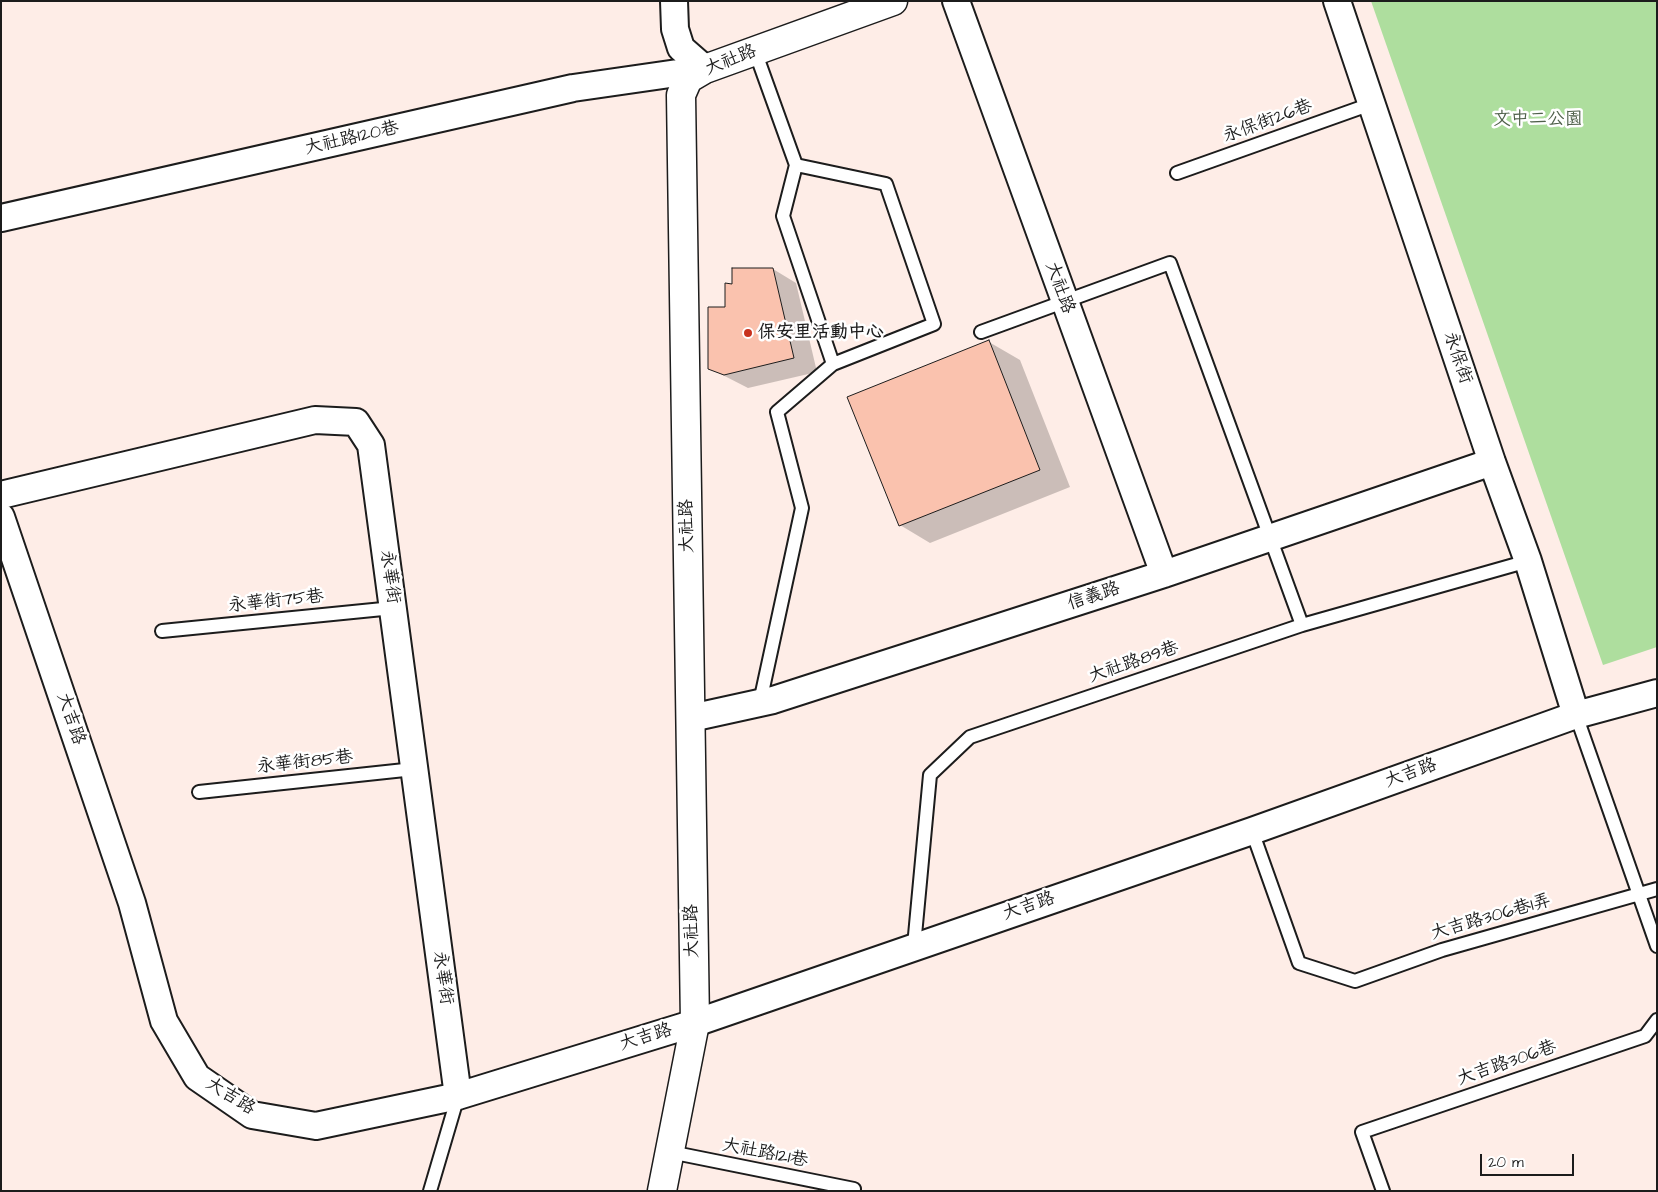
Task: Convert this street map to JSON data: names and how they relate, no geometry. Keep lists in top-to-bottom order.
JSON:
{
  "streets": {
    "street": [
      "大社路",
      "大社路120巷",
      "永保街",
      "永華街",
      "信義路",
      "大吉路"
    ],
    "lane": [
      "永保街26巷",
      "永華街75巷",
      "大社路89巷",
      "永華街85巷",
      "大吉路306巷1弄",
      "大吉路306巷",
      "大社路121巷"
    ]
  },
  "crossings": [
    ["大社路", "大社路120巷"],
    ["大社路", "信義路"],
    ["大社路", "大吉路"],
    ["大社路", "大社路121巷"],
    ["永保街26巷", "永保街"],
    ["永保街", "信義路"],
    ["永保街", "大社路89巷"],
    ["永保街", "大吉路"],
    ["永華街", "永華街75巷"],
    ["永華街", "大吉路"],
    ["永華街", "永華街85巷"],
    ["大社路89巷", "大吉路"],
    ["大吉路", "大吉路306巷1弄"]
  ],
  "parks": ["文中二公園"],
  "places": ["保安里活動中心"],
  "scale_bar": "20 m"
}
